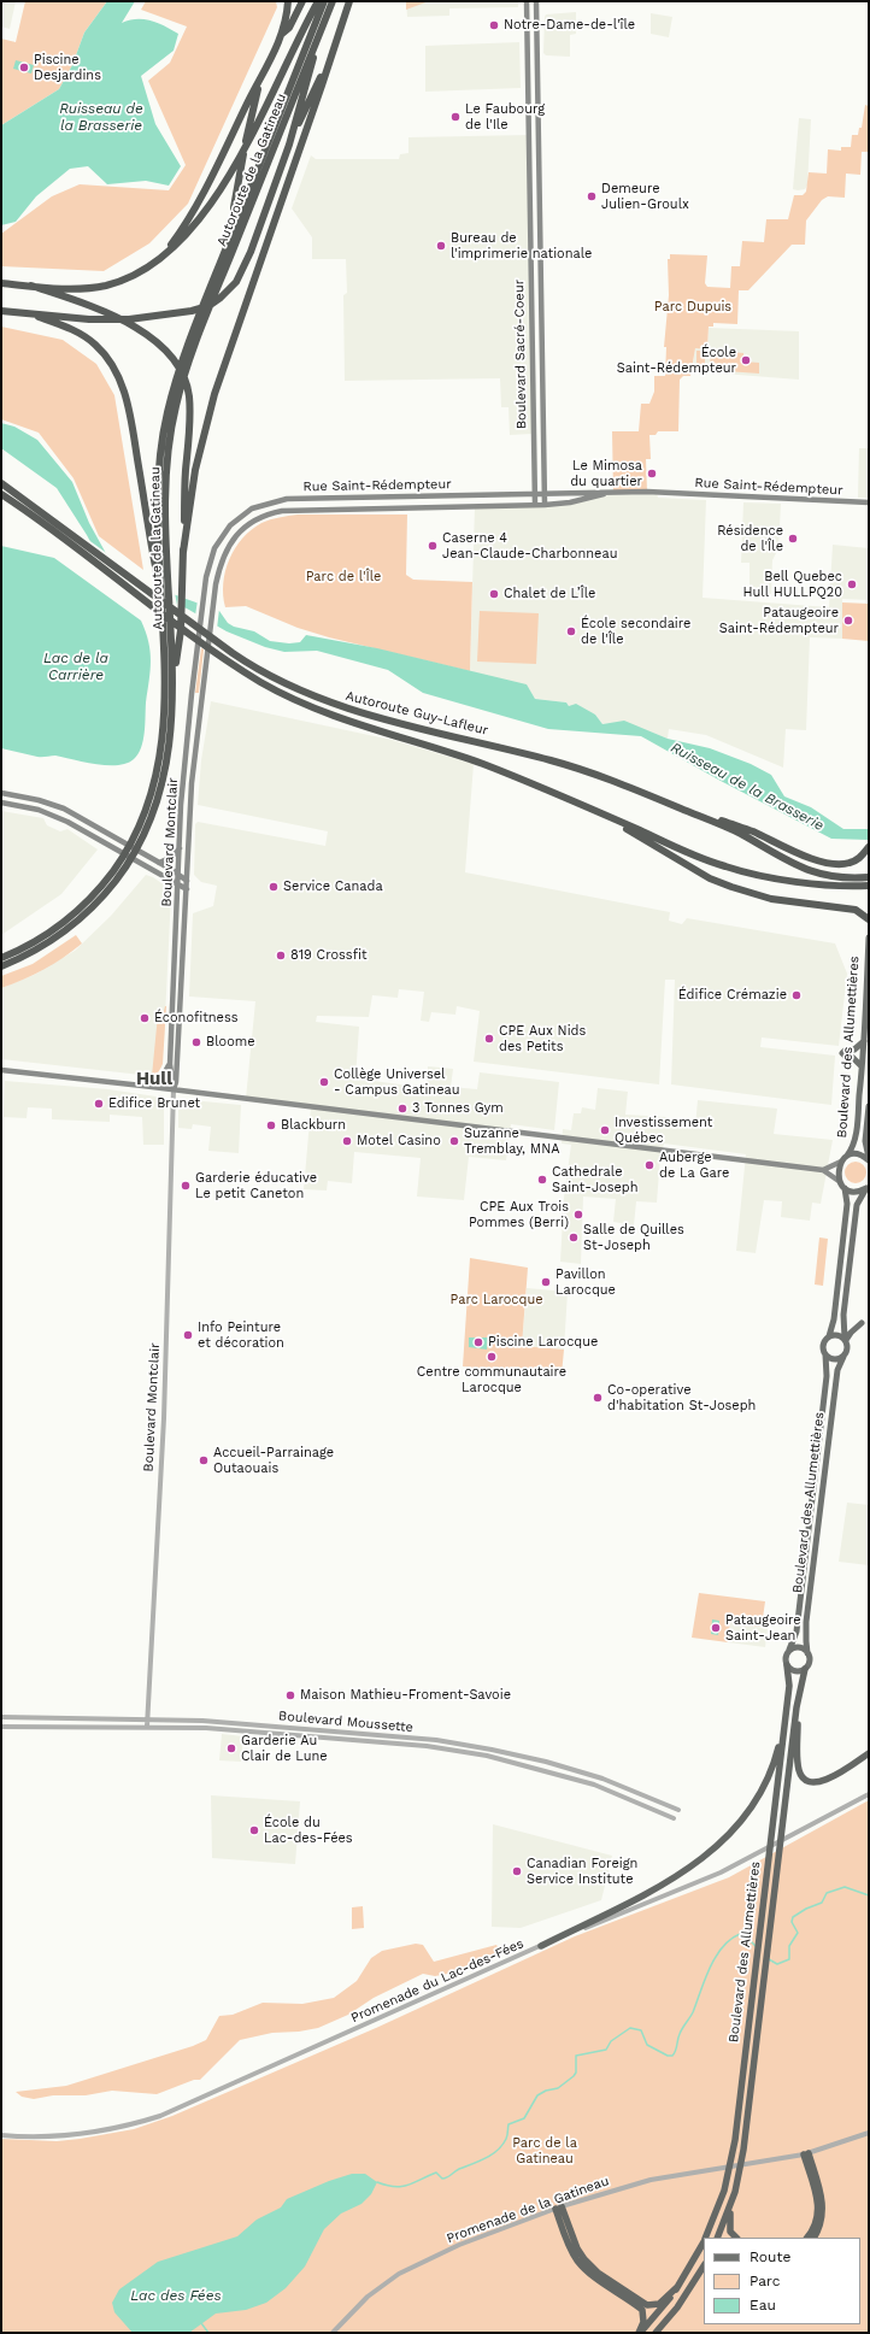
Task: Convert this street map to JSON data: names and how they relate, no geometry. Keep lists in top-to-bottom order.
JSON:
{
  "streets": {
    "highway": ["Autoroute de la Gatineau", "Autoroute Guy-Lafleur", "Boulevard des Allumettières"],
    "main road": ["Boulevard Sacré-Coeur", "Rue Saint-Rédempteur", "Boulevard Montclair"],
    "street": ["Boulevard Moussette", "Promenade du Lac-des-Fées", "Promenade de la Gatineau"]
  },
  "crossings": [
    ["Boulevard Sacré-Coeur", "Rue Saint-Rédempteur"],
    ["Rue Saint-Rédempteur", "Boulevard Montclair"],
    ["Boulevard Montclair", "Boulevard Moussette"]
  ],
  "districts": ["Hull"],
  "water": ["Ruisseau de la Brasserie", "Lac de la Carrière", "Lac des Fées"],
  "parks": [
    "Parc Dupuis",
    "Parc de l'Île",
    "Parc Larocque",
    "Parc de la Gatineau"
  ],
  "places": [
    "Notre-Dame-de-l'île",
    "Piscine Desjardins",
    "Le Faubourg de l'Ile",
    "Demeure Julien-Groulx",
    "Bureau de l'imprimerie nationale",
    "École Saint-Rédempteur",
    "Le Mimosa du quartier",
    "Résidence de l'Île",
    "Caserne 4 Jean-Claude-Charbonneau",
    "Bell Quebec Hull HULLPQ20",
    "Chalet de L’Île",
    "Pataugeoire Saint-Rédempteur",
    "École secondaire de l'Île",
    "Service Canada",
    "819 Crossfit",
    "Édifice Crémazie",
    "Éconofitness",
    "CPE Aux Nids des Petits",
    "Bloome",
    "Collège Universel - Campus Gatineau",
    "Edifice Brunet",
    "3 Tonnes Gym",
    "Blackburn",
    "Investissement Québec",
    "Motel Casino",
    "Suzanne Tremblay, MNA",
    "Auberge de La Gare",
    "Cathedrale Saint-Joseph",
    "Garderie éducative Le petit Caneton",
    "CPE Aux Trois Pommes (Berri)",
    "Salle de Quilles St-Joseph",
    "Pavillon Larocque",
    "Info Peinture et décoration",
    "Piscine Larocque",
    "Centre communautaire Larocque",
    "Co-operative d'habitation St-Joseph",
    "Accueil-Parrainage Outaouais",
    "Pataugeoire Saint-Jean",
    "Maison Mathieu-Froment-Savoie",
    "Garderie Au Clair de Lune",
    "École du Lac-des-Fées",
    "Canadian Foreign Service Institute"
  ],
  "legend": ["Route", "Parc", "Eau"]
}
